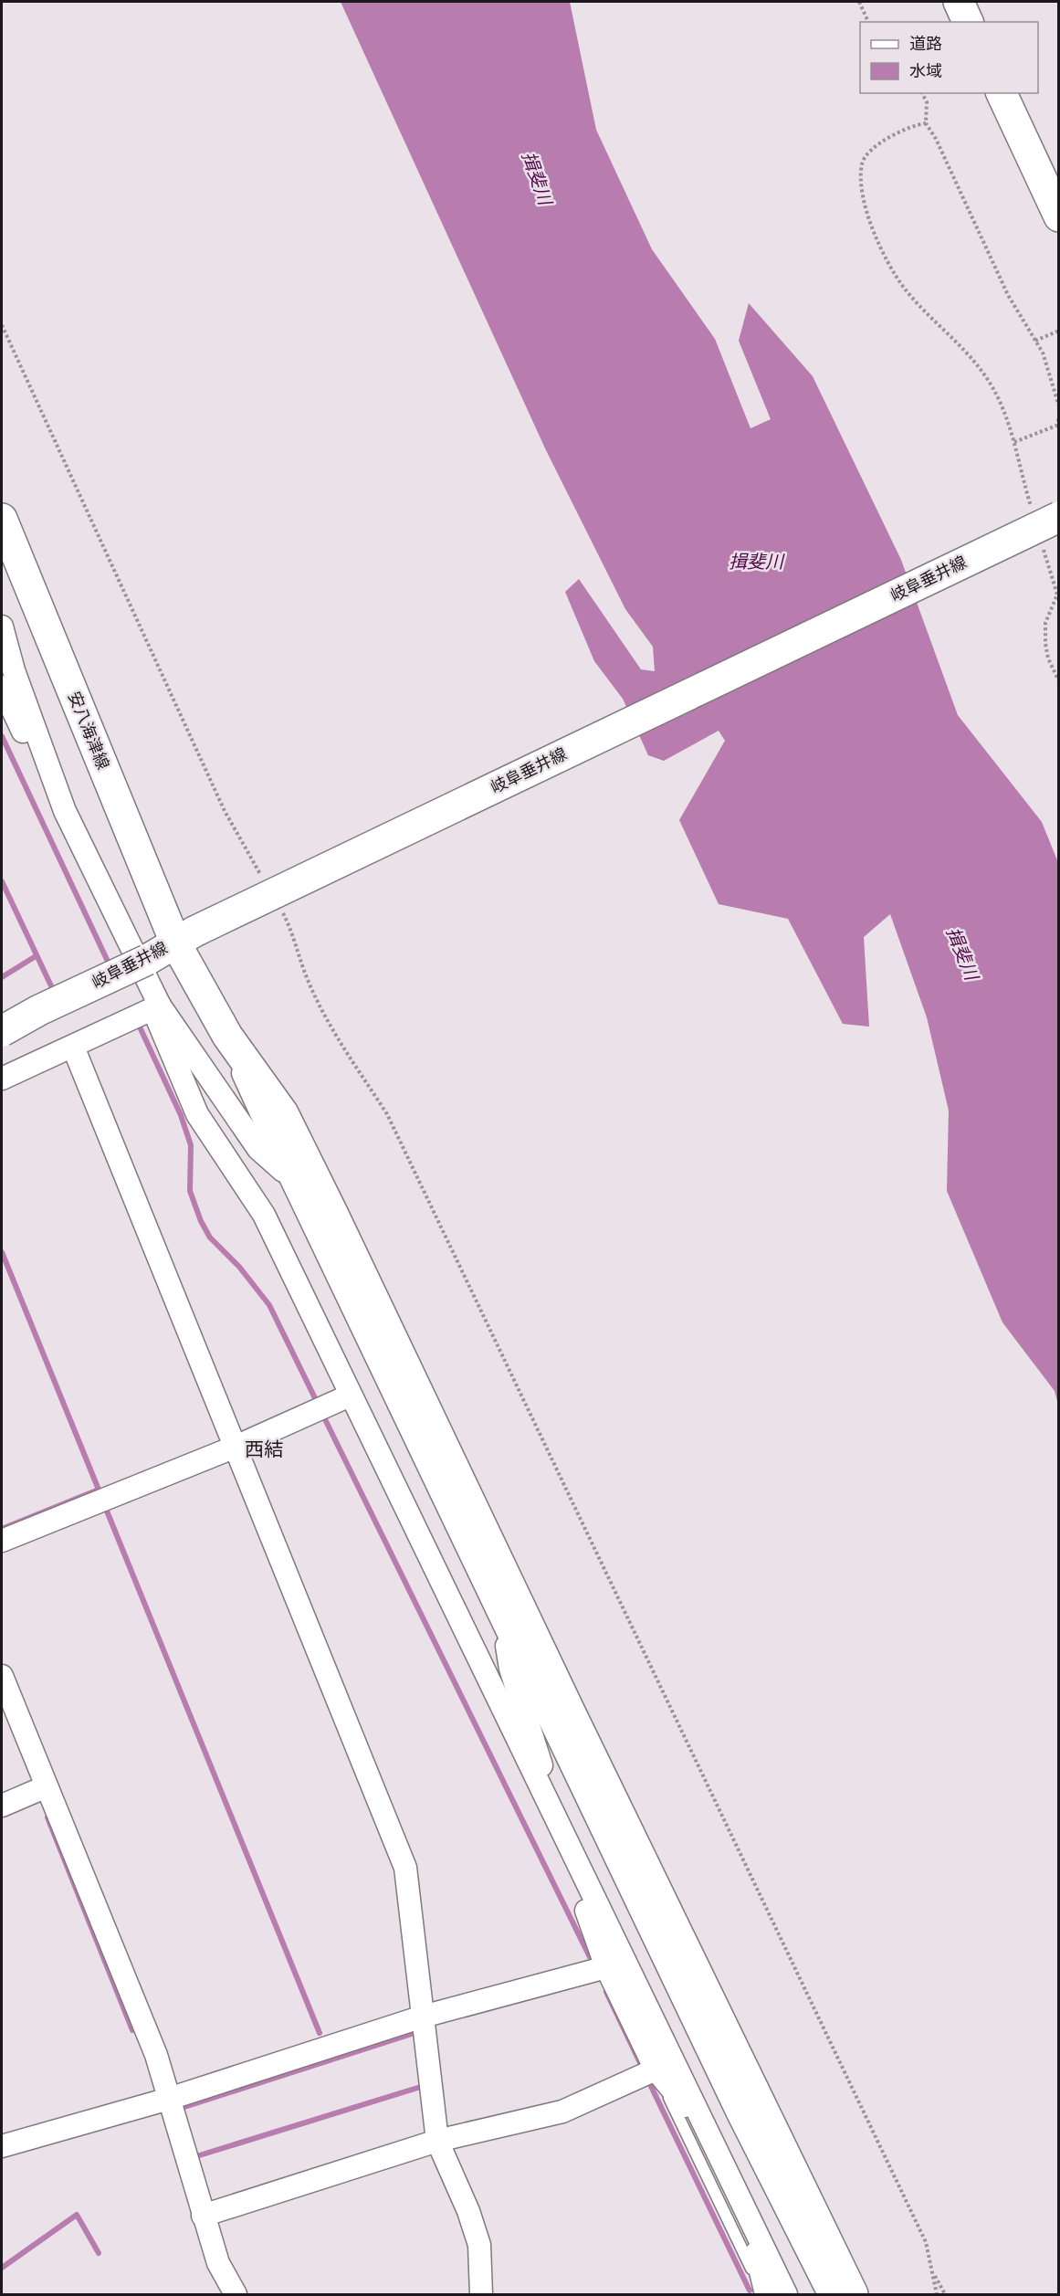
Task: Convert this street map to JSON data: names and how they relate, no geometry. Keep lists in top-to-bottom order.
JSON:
{
  "streets": {
    "main road": ["岐阜垂井線", "安八海津線"]
  },
  "crossings": [
    ["岐阜垂井線", "安八海津線"]
  ],
  "districts": ["西結"],
  "water": ["揖斐川"],
  "legend": ["道路", "水域"]
}
